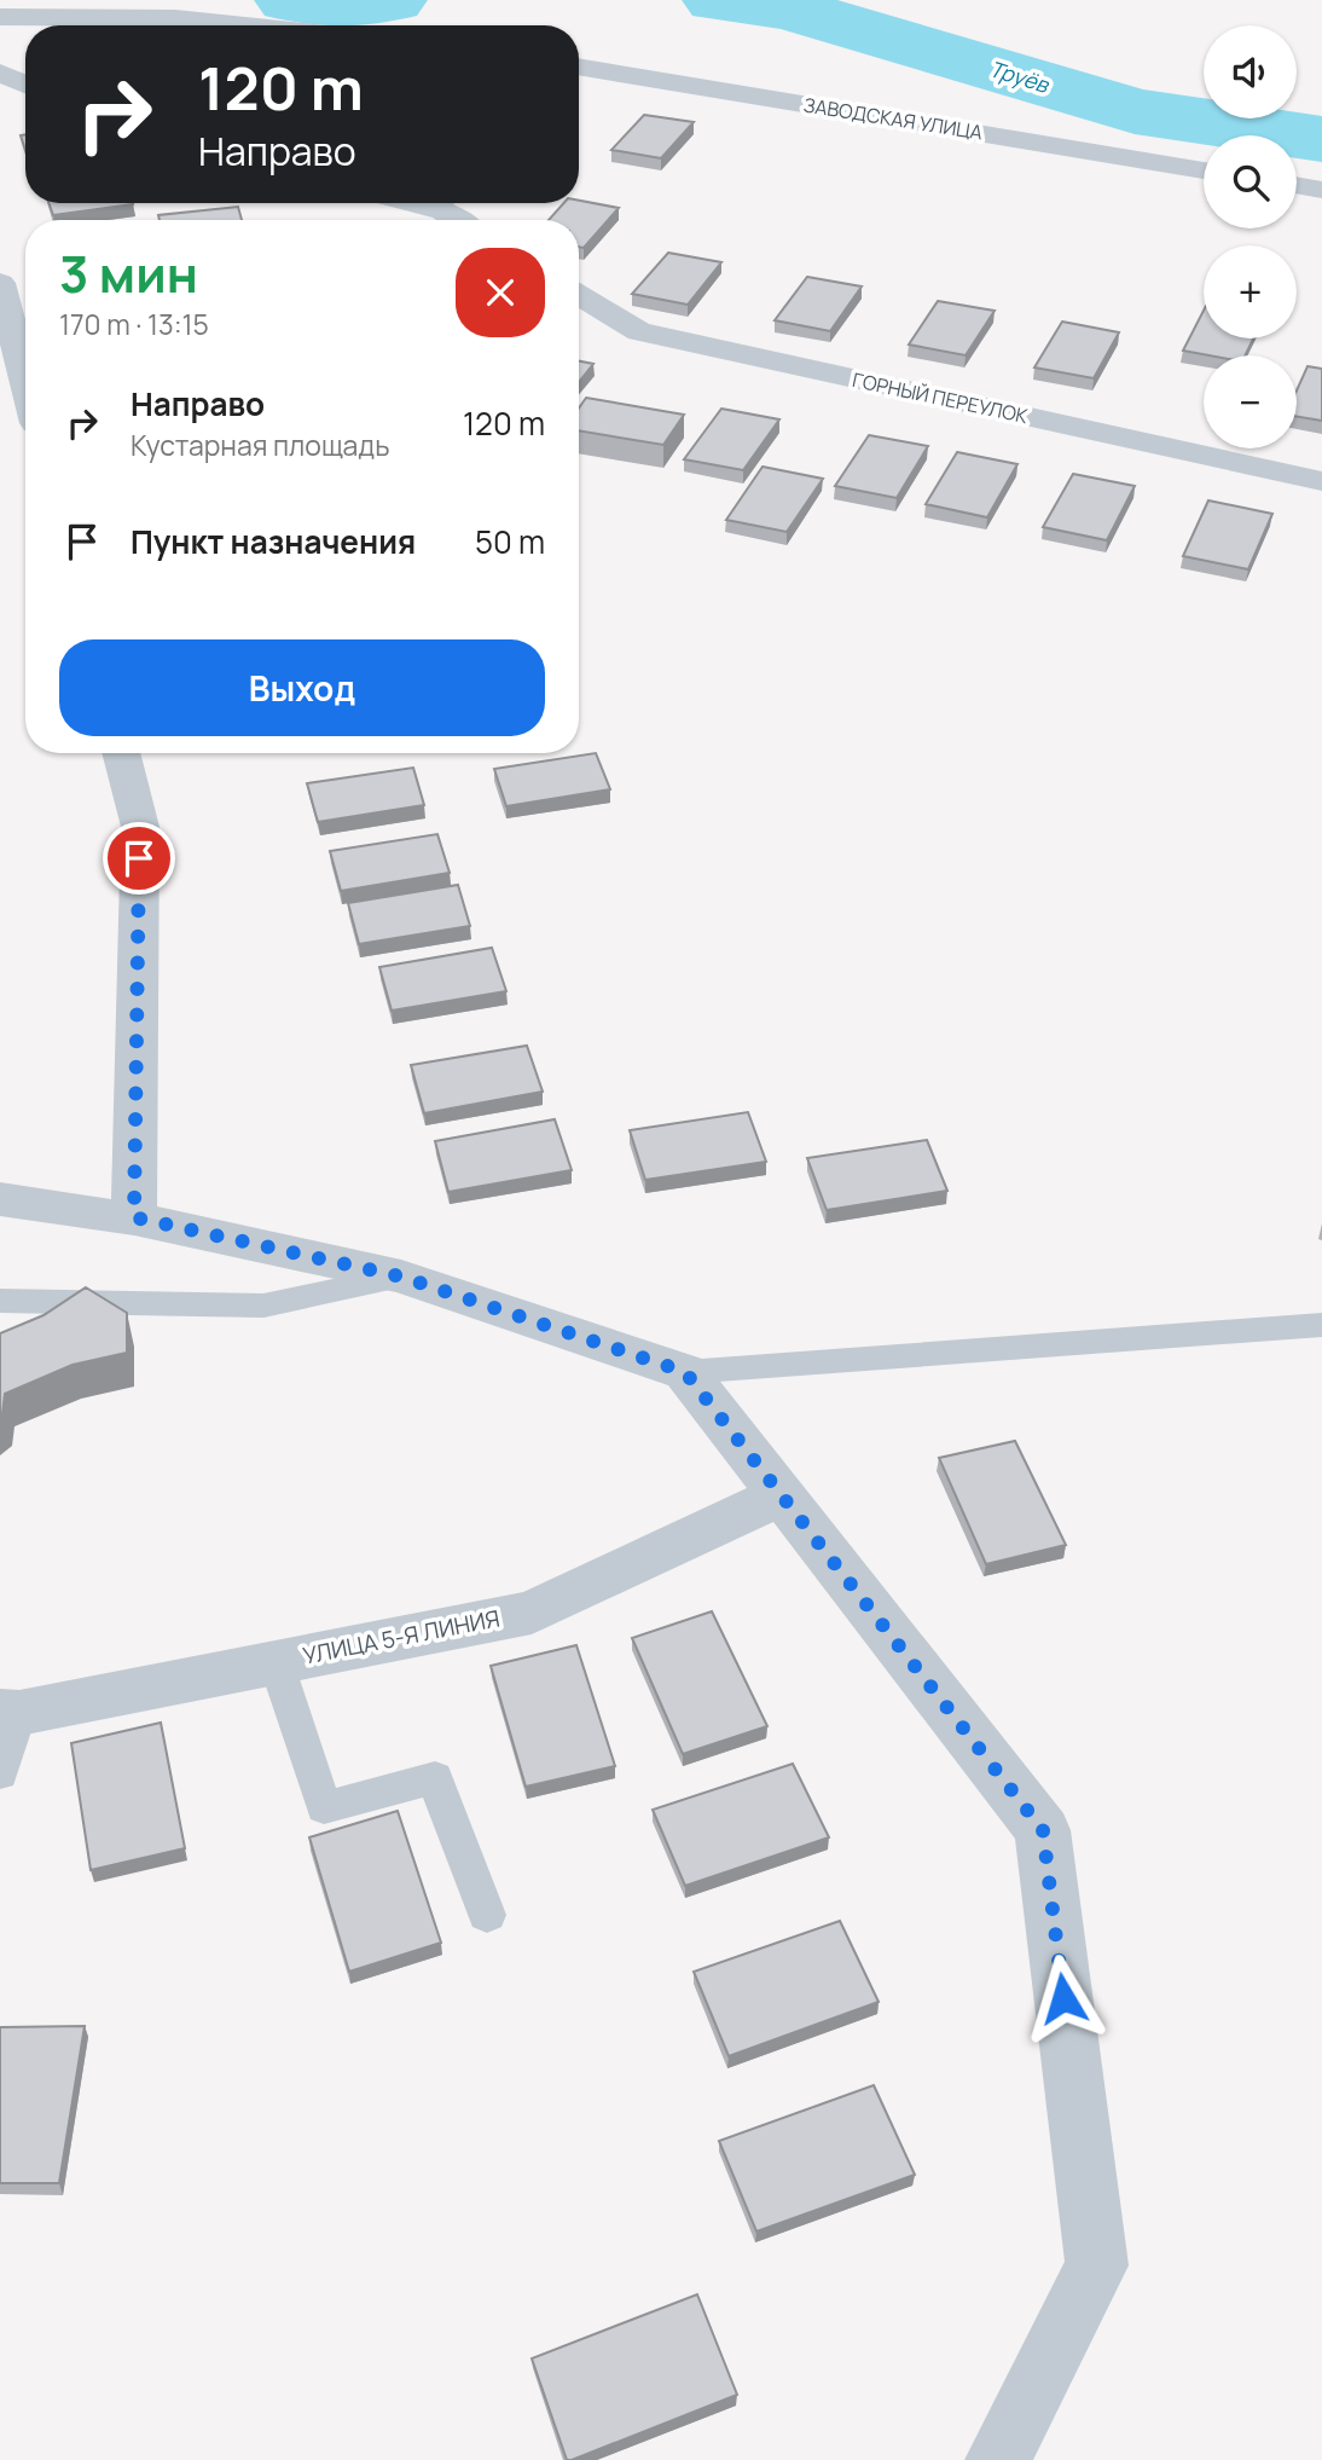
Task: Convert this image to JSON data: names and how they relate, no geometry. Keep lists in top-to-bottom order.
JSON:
{
  "streets": {
    "street": ["ЗАВОДСКАЯ УЛИЦА", "ГОРНЫЙ ПЕРЕУЛОК", "УЛИЦА 5-Я ЛИНИЯ"]
  },
  "water": ["Труёв"],
  "page": {
    "map_buttons": ["+", "−"],
    "turn": ["120 m", "Направо"],
    "heading": ["3 мин", "170 m · 13:15"],
    "list": [
      {
        "name": "Направо",
        "note": "Кустарная площадь",
        "value": "120 m"
      },
      {
        "name": "Пункт назначения",
        "value": "50 m"
      }
    ],
    "buttons": "Выход"
  }
}
